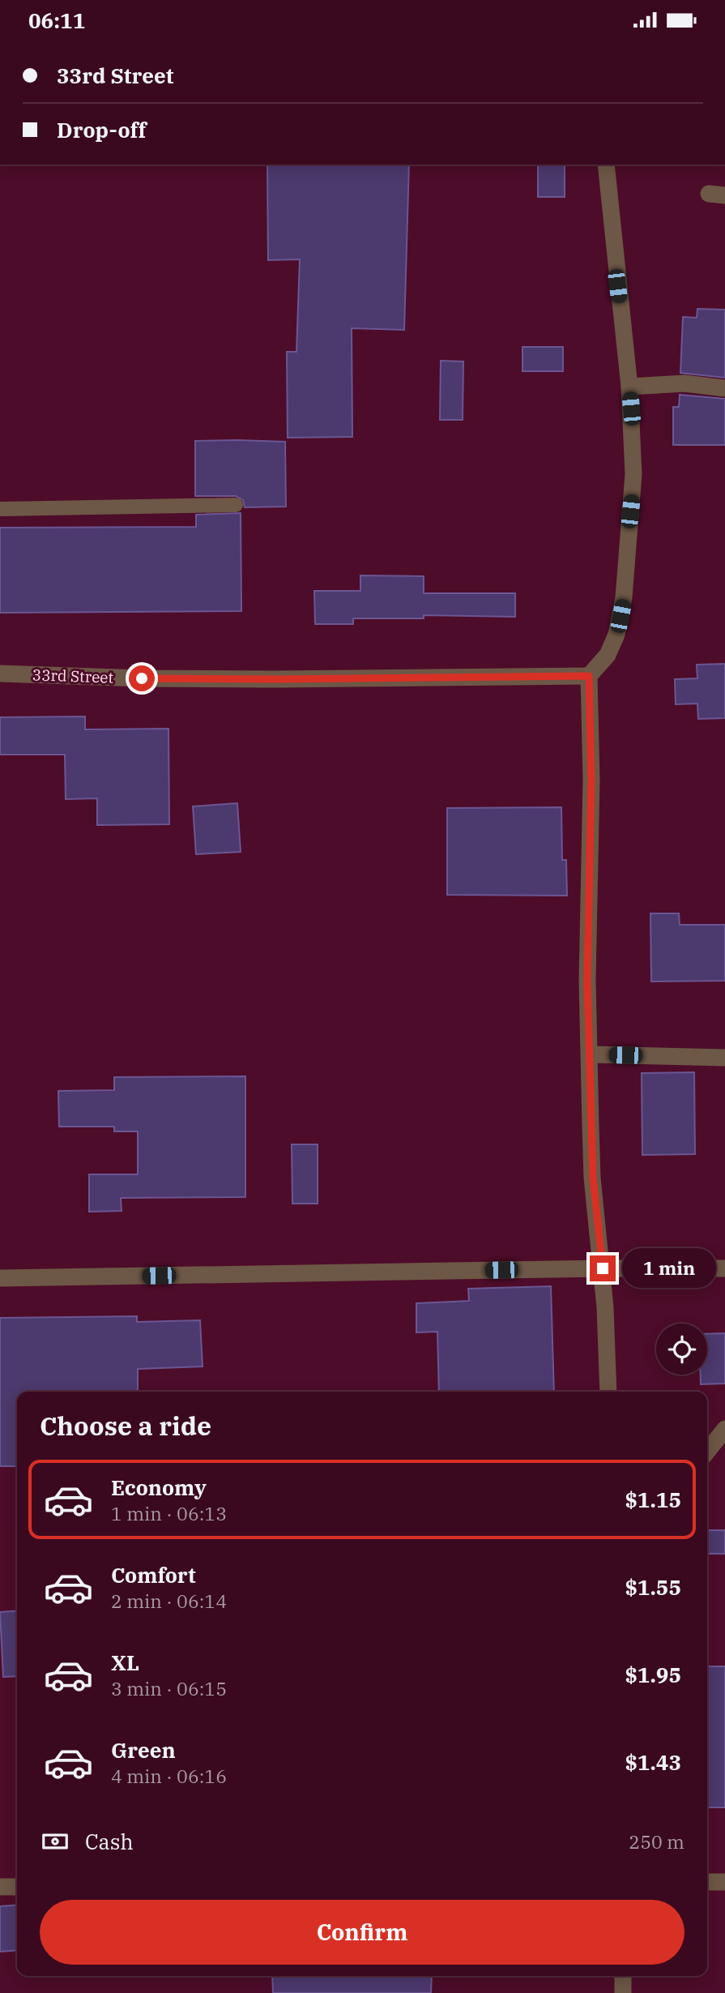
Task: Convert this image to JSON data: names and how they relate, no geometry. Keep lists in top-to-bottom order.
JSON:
{
  "streets": {
    "street": ["33rd Street"]
  },
  "page": {
    "status": "06:11",
    "banner": ["33rd Street", "Drop-off"],
    "bubble": "1 min",
    "heading": "Choose a ride",
    "list": [
      {
        "name": "Economy",
        "note": "1 min · 06:13",
        "value": "$1.15"
      },
      {
        "name": "Comfort",
        "note": "2 min · 06:14",
        "value": "$1.55"
      },
      {
        "name": "XL",
        "note": "3 min · 06:15",
        "value": "$1.95"
      },
      {
        "name": "Green",
        "note": "4 min · 06:16",
        "value": "$1.43"
      }
    ],
    "pay": ["Cash", "250 m"],
    "buttons": "Confirm"
  }
}
